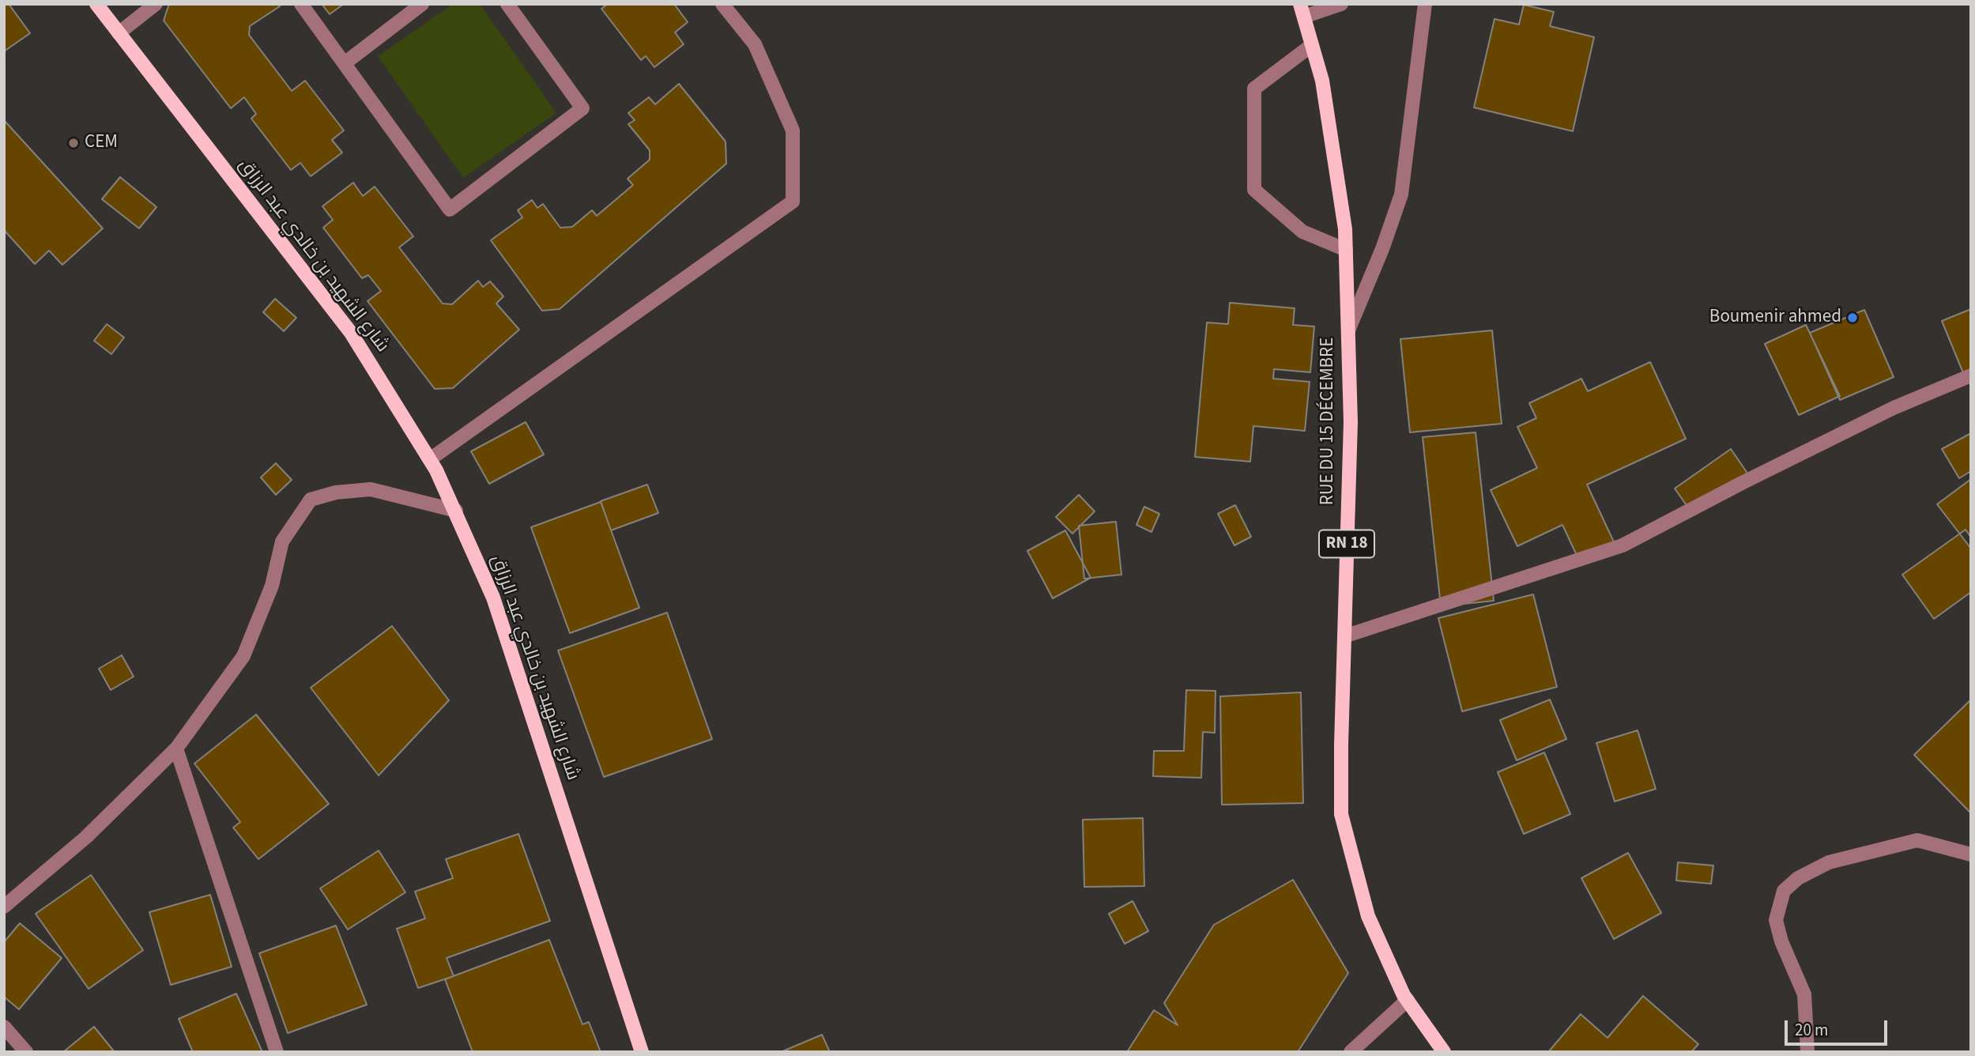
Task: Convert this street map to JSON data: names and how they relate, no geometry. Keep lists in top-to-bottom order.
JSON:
{
  "streets": {
    "main road": ["شارع الشهيد بن خالدي عبد الرزاق", "RUE DU 15 DÉCEMBRE", "RN 18"]
  },
  "places": ["CEM", "Boumenir ahmed"],
  "scale_bar": "20 m"
}
